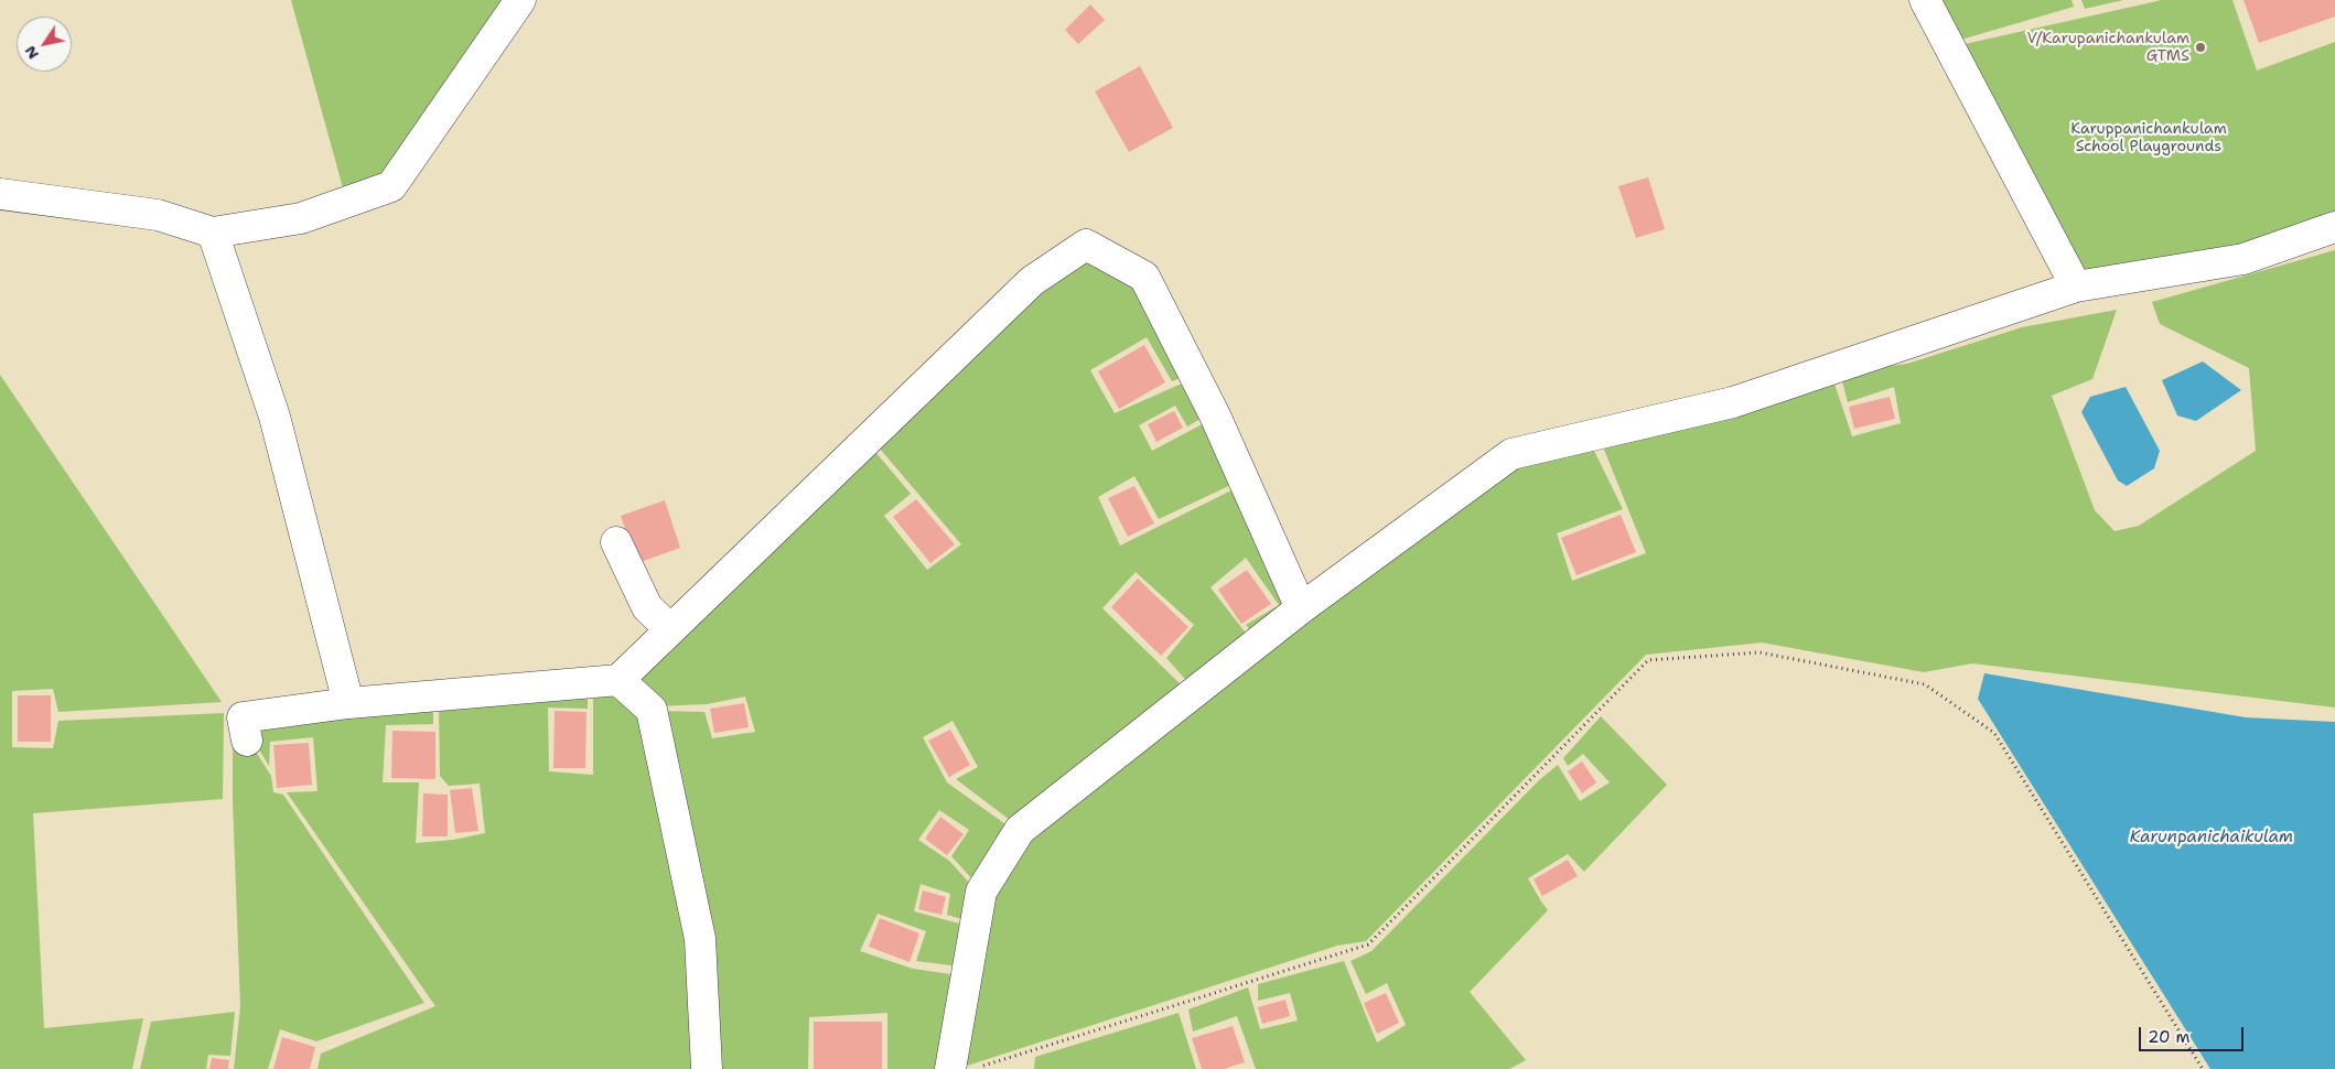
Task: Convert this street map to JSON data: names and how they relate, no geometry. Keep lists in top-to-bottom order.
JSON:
{
  "water": ["Karunpanichaikulam"],
  "parks": ["Karuppanichankulam School Playgrounds"],
  "places": ["V/Karupanichankulam GTMS"],
  "scale_bar": "20 m",
  "north": "bottom left"
}
